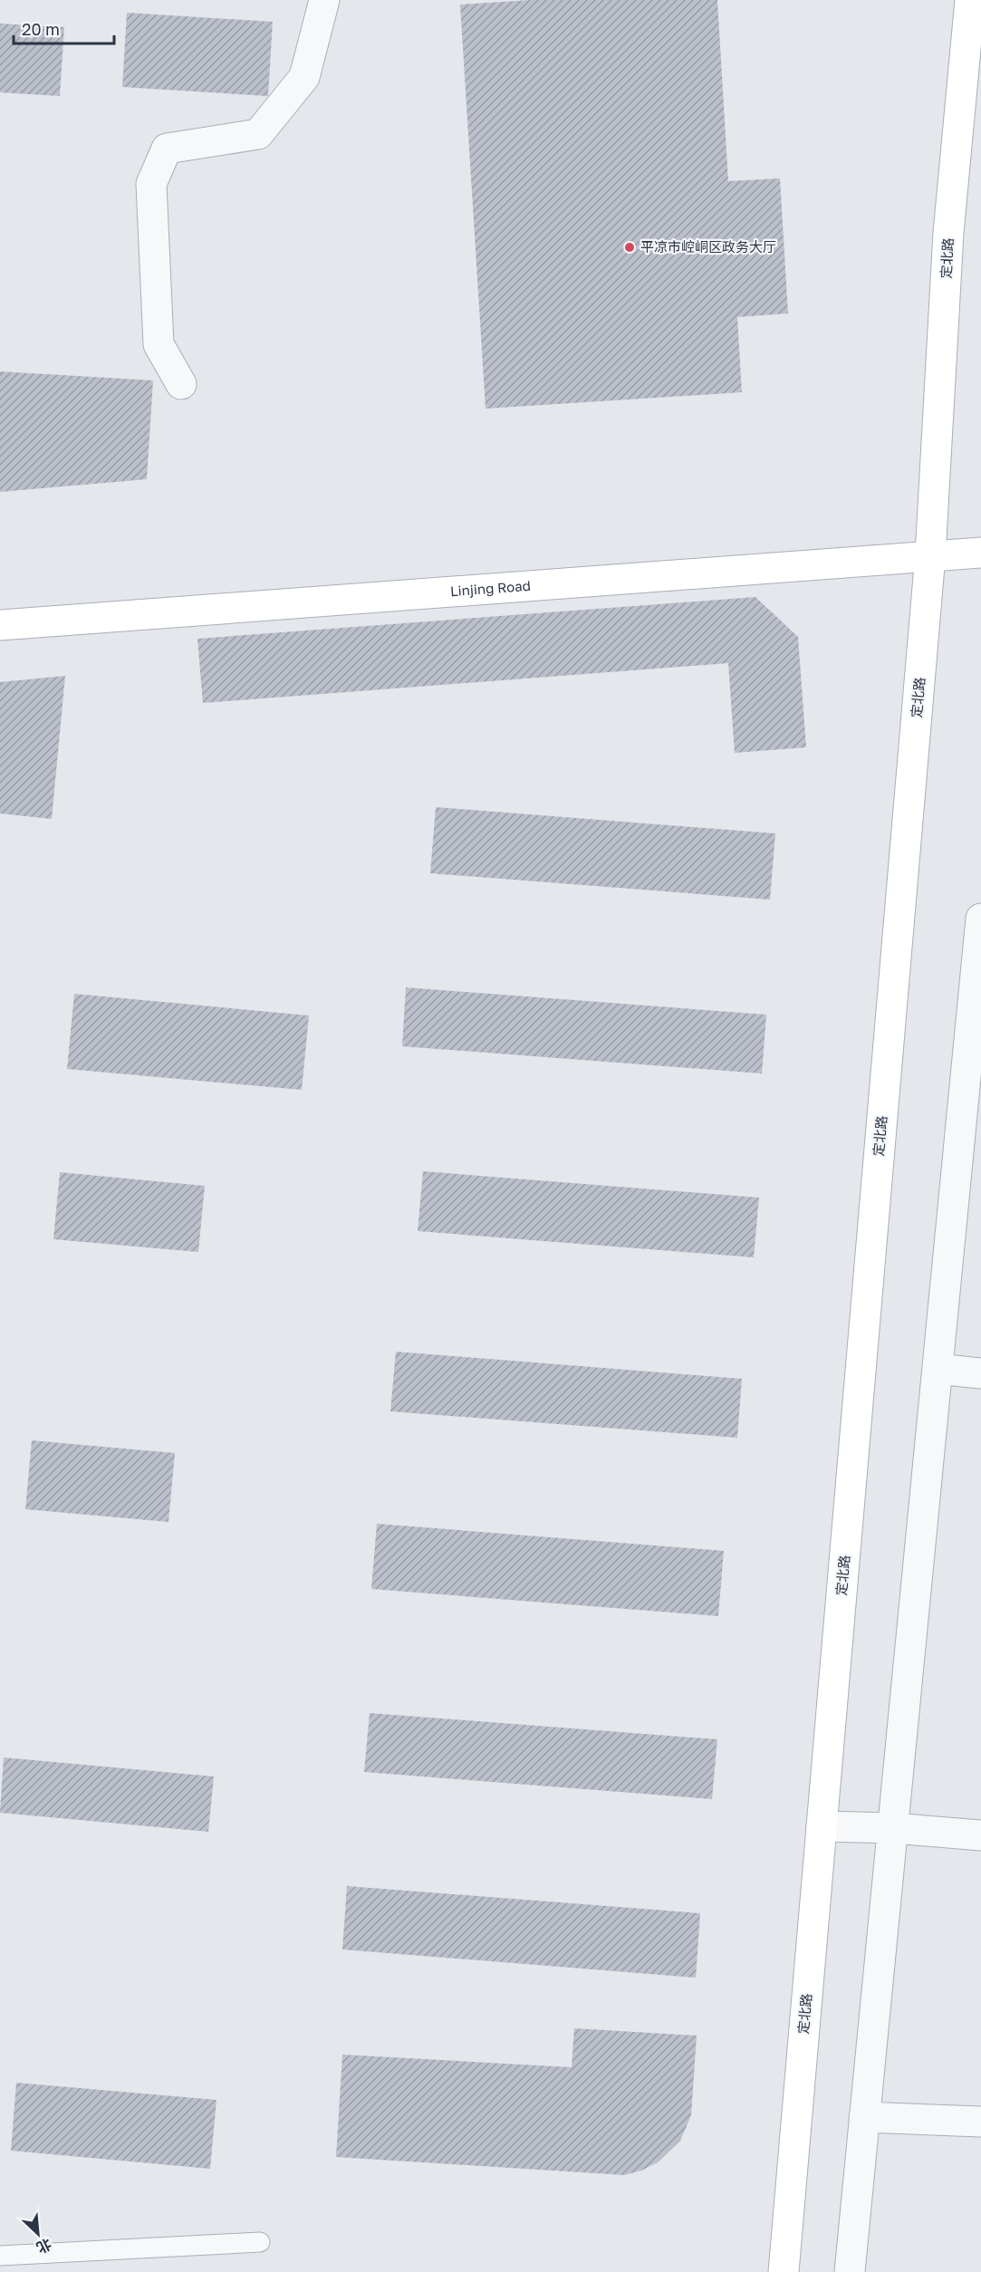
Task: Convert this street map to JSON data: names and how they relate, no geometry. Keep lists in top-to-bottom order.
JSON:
{
  "streets": {
    "street": ["定北路", "Linjing Road"]
  },
  "crossings": [
    ["定北路", "Linjing Road"]
  ],
  "places": ["平凉市崆峒区政务大厅"],
  "scale_bar": "20 m",
  "north": "bottom right"
}
